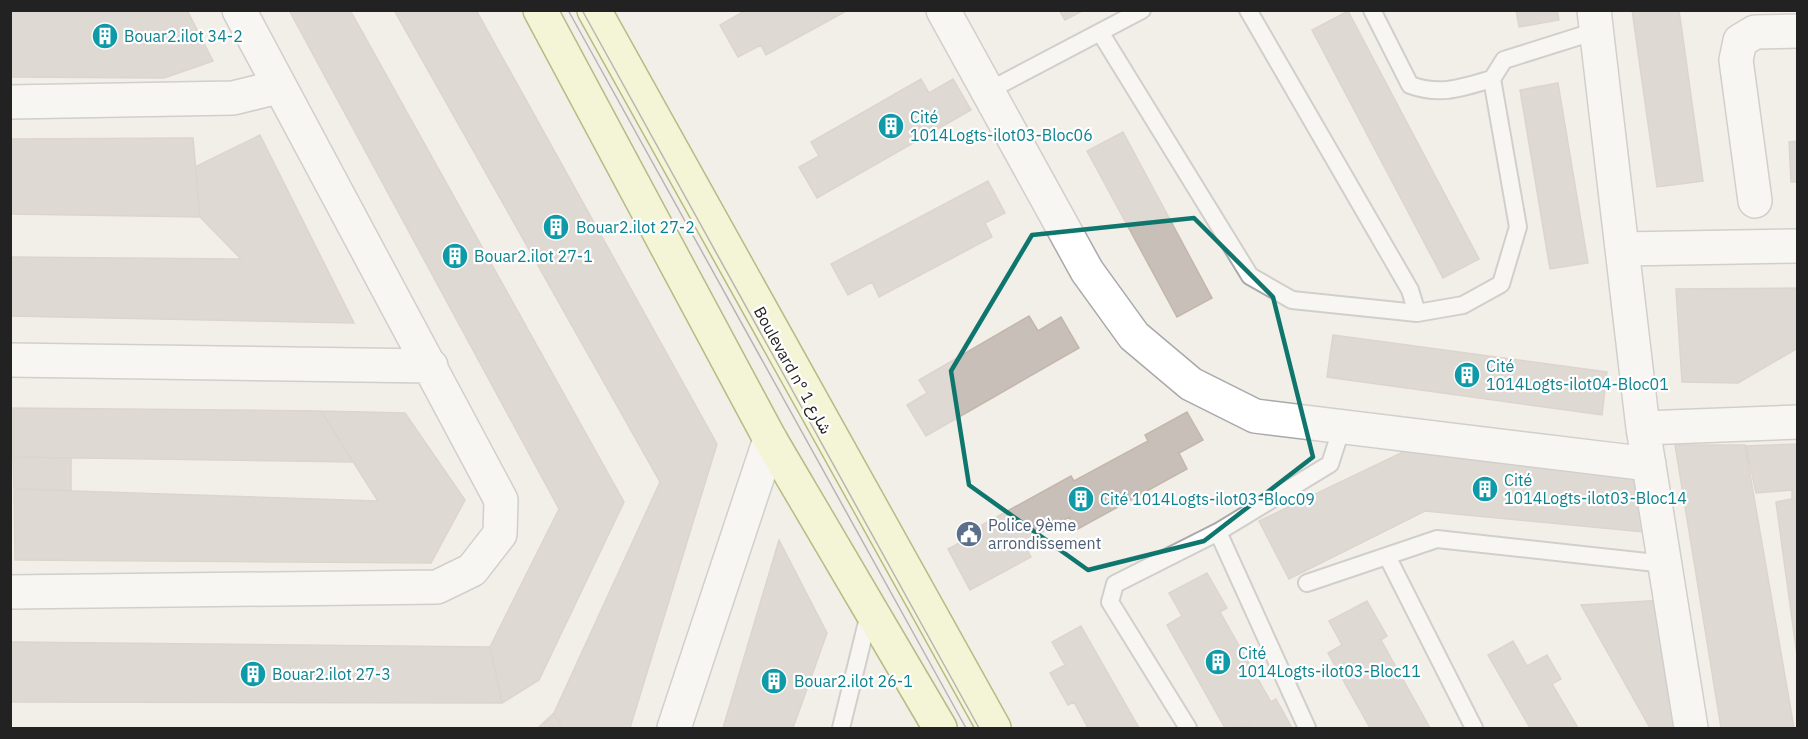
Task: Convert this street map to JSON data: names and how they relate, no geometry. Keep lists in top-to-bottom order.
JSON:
{
  "streets": {
    "main road": ["Boulevard n° شارع 1"]
  },
  "places": {
    "building": [
      "Bouar2.ilot 34-2",
      "Cité 1014Logts-ilot03-Bloc06",
      "Bouar2.ilot 27-2",
      "Bouar2.ilot 27-1",
      "Cité 1014Logts-ilot04-Bloc01",
      "Cité 1014Logts-ilot03-Bloc14",
      "Cité 1014Logts-ilot03-Bloc09",
      "Cité 1014Logts-ilot03-Bloc11",
      "Bouar2.ilot 27-3",
      "Bouar2.ilot 26-1"
    ],
    "public building": ["Police 9ème arrondissement"]
  }
}
